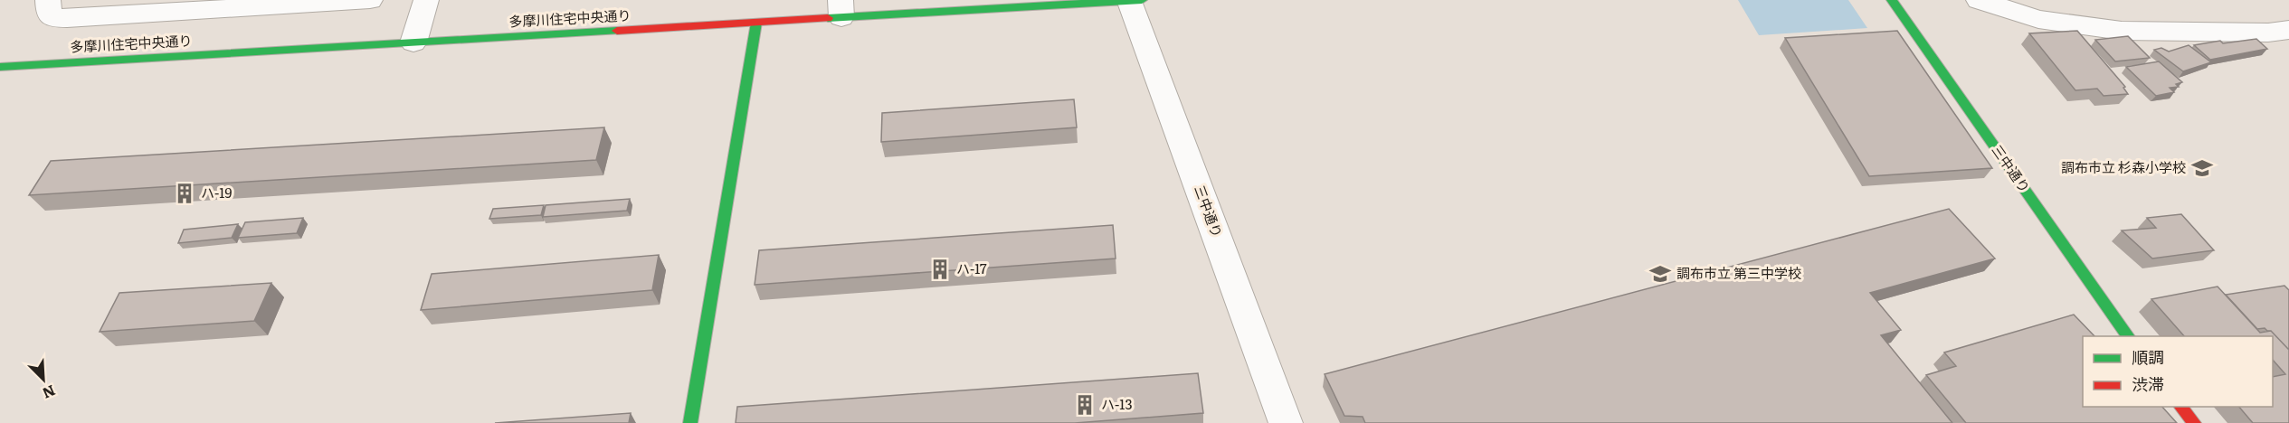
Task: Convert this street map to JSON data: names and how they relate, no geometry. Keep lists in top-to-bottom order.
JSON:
{
  "streets": {
    "street": ["多摩川住宅中央通り", "三中通り"]
  },
  "crossings": [
    ["多摩川住宅中央通り", "三中通り"]
  ],
  "places": {
    "school or university": ["調布市立 杉森小学校", "調布市立 第三中学校"],
    "building": ["ハ-19", "ハ-17", "ハ-13"]
  },
  "legend": ["順調", "渋滞"],
  "north": "bottom right"
}
